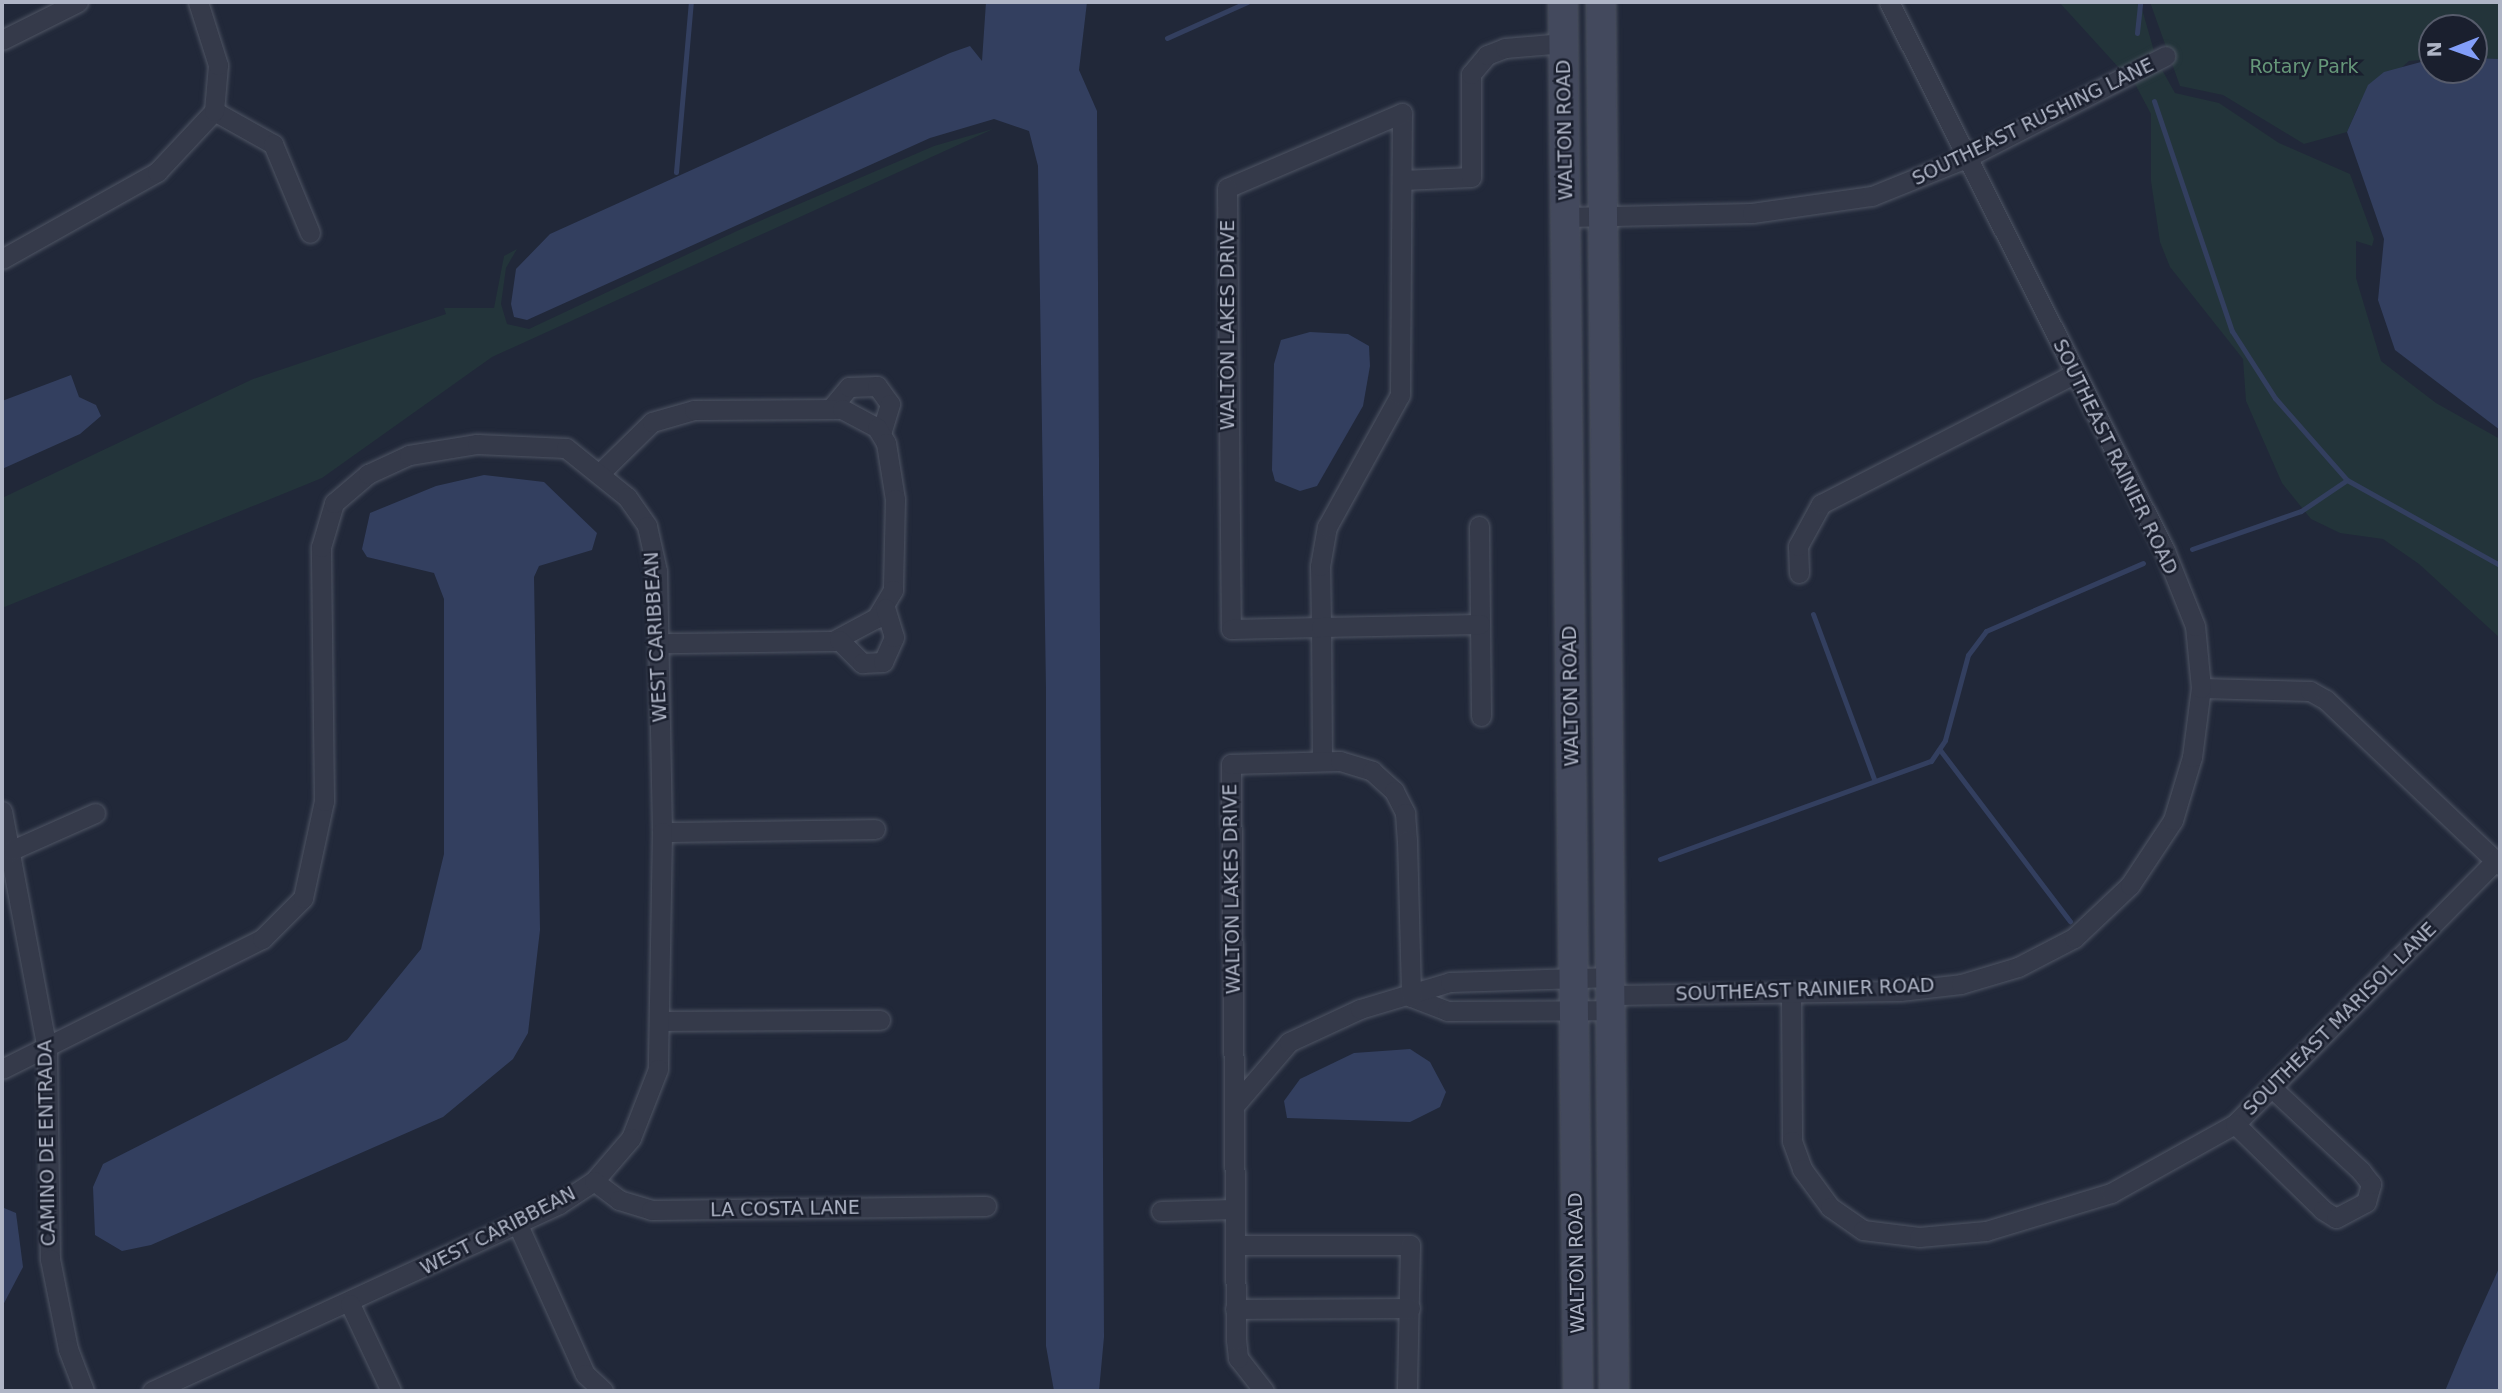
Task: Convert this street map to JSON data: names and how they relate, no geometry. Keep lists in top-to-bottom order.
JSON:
{
  "streets": {
    "main road": ["WALTON ROAD"],
    "street": [
      "SOUTHEAST RUSHING LANE",
      "WALTON LAKES DRIVE",
      "SOUTHEAST RAINIER ROAD",
      "WEST CARIBBEAN",
      "SOUTHEAST MARISOL LANE",
      "CAMINO DE ENTRADA",
      "LA COSTA LANE"
    ]
  },
  "crossings": [
    ["SOUTHEAST RUSHING LANE", "WALTON ROAD"],
    ["SOUTHEAST RUSHING LANE", "SOUTHEAST RAINIER ROAD"],
    ["WALTON ROAD", "SOUTHEAST RAINIER ROAD"],
    ["SOUTHEAST RAINIER ROAD", "SOUTHEAST MARISOL LANE"],
    ["WEST CARIBBEAN", "CAMINO DE ENTRADA"],
    ["WEST CARIBBEAN", "LA COSTA LANE"]
  ],
  "parks": ["Rotary Park"],
  "north": "left"
}
